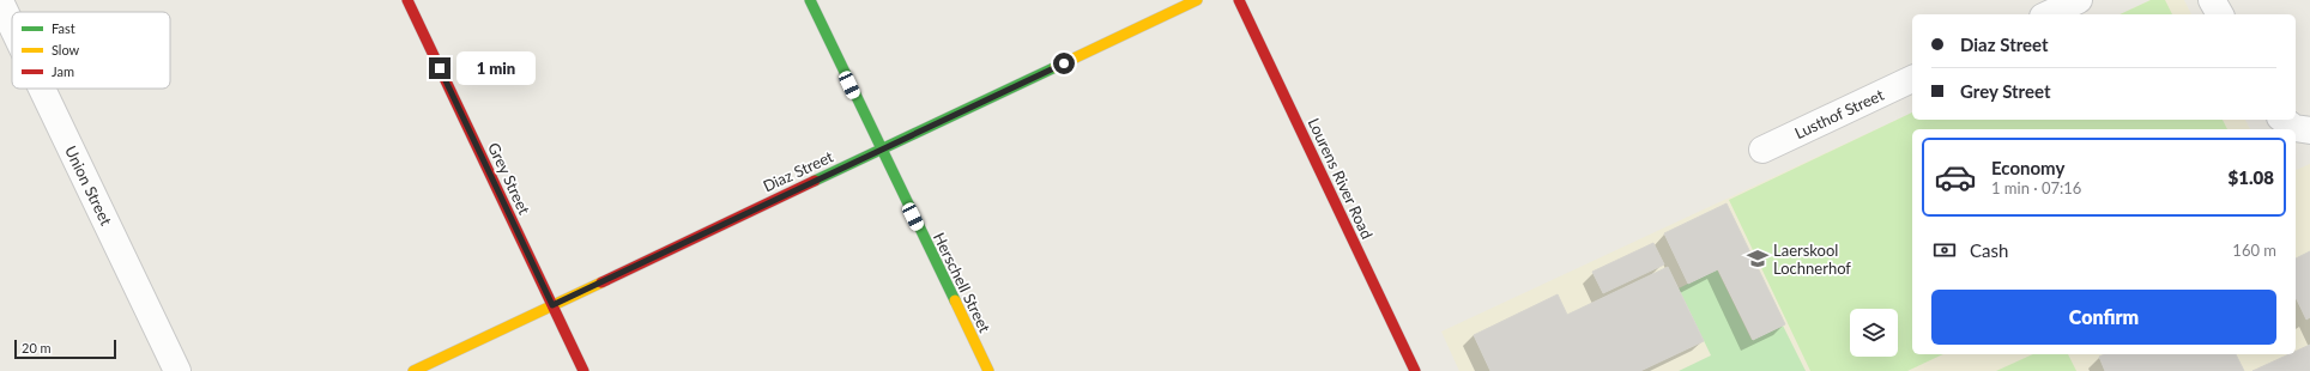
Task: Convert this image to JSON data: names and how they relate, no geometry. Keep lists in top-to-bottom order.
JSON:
{
  "streets": {
    "street": [
      "Lusthof Street",
      "Diaz Street",
      "Grey Street",
      "Lourens River Road",
      "Union Street",
      "Herschell Street"
    ]
  },
  "crossings": [
    ["Diaz Street", "Grey Street"],
    ["Diaz Street", "Herschell Street"]
  ],
  "places": {
    "school or university": ["Laerskool Lochnerhof"]
  },
  "legend": ["Fast", "Slow", "Jam"],
  "scale_bar": "20 m",
  "page": {
    "banner": ["Diaz Street", "Grey Street"],
    "bubble": "1 min",
    "list": [
      {
        "name": "Economy",
        "note": "1 min · 07:16",
        "value": "$1.08"
      }
    ],
    "pay": ["Cash", "160 m"],
    "buttons": "Confirm",
    "scale": "20 m"
  }
}
